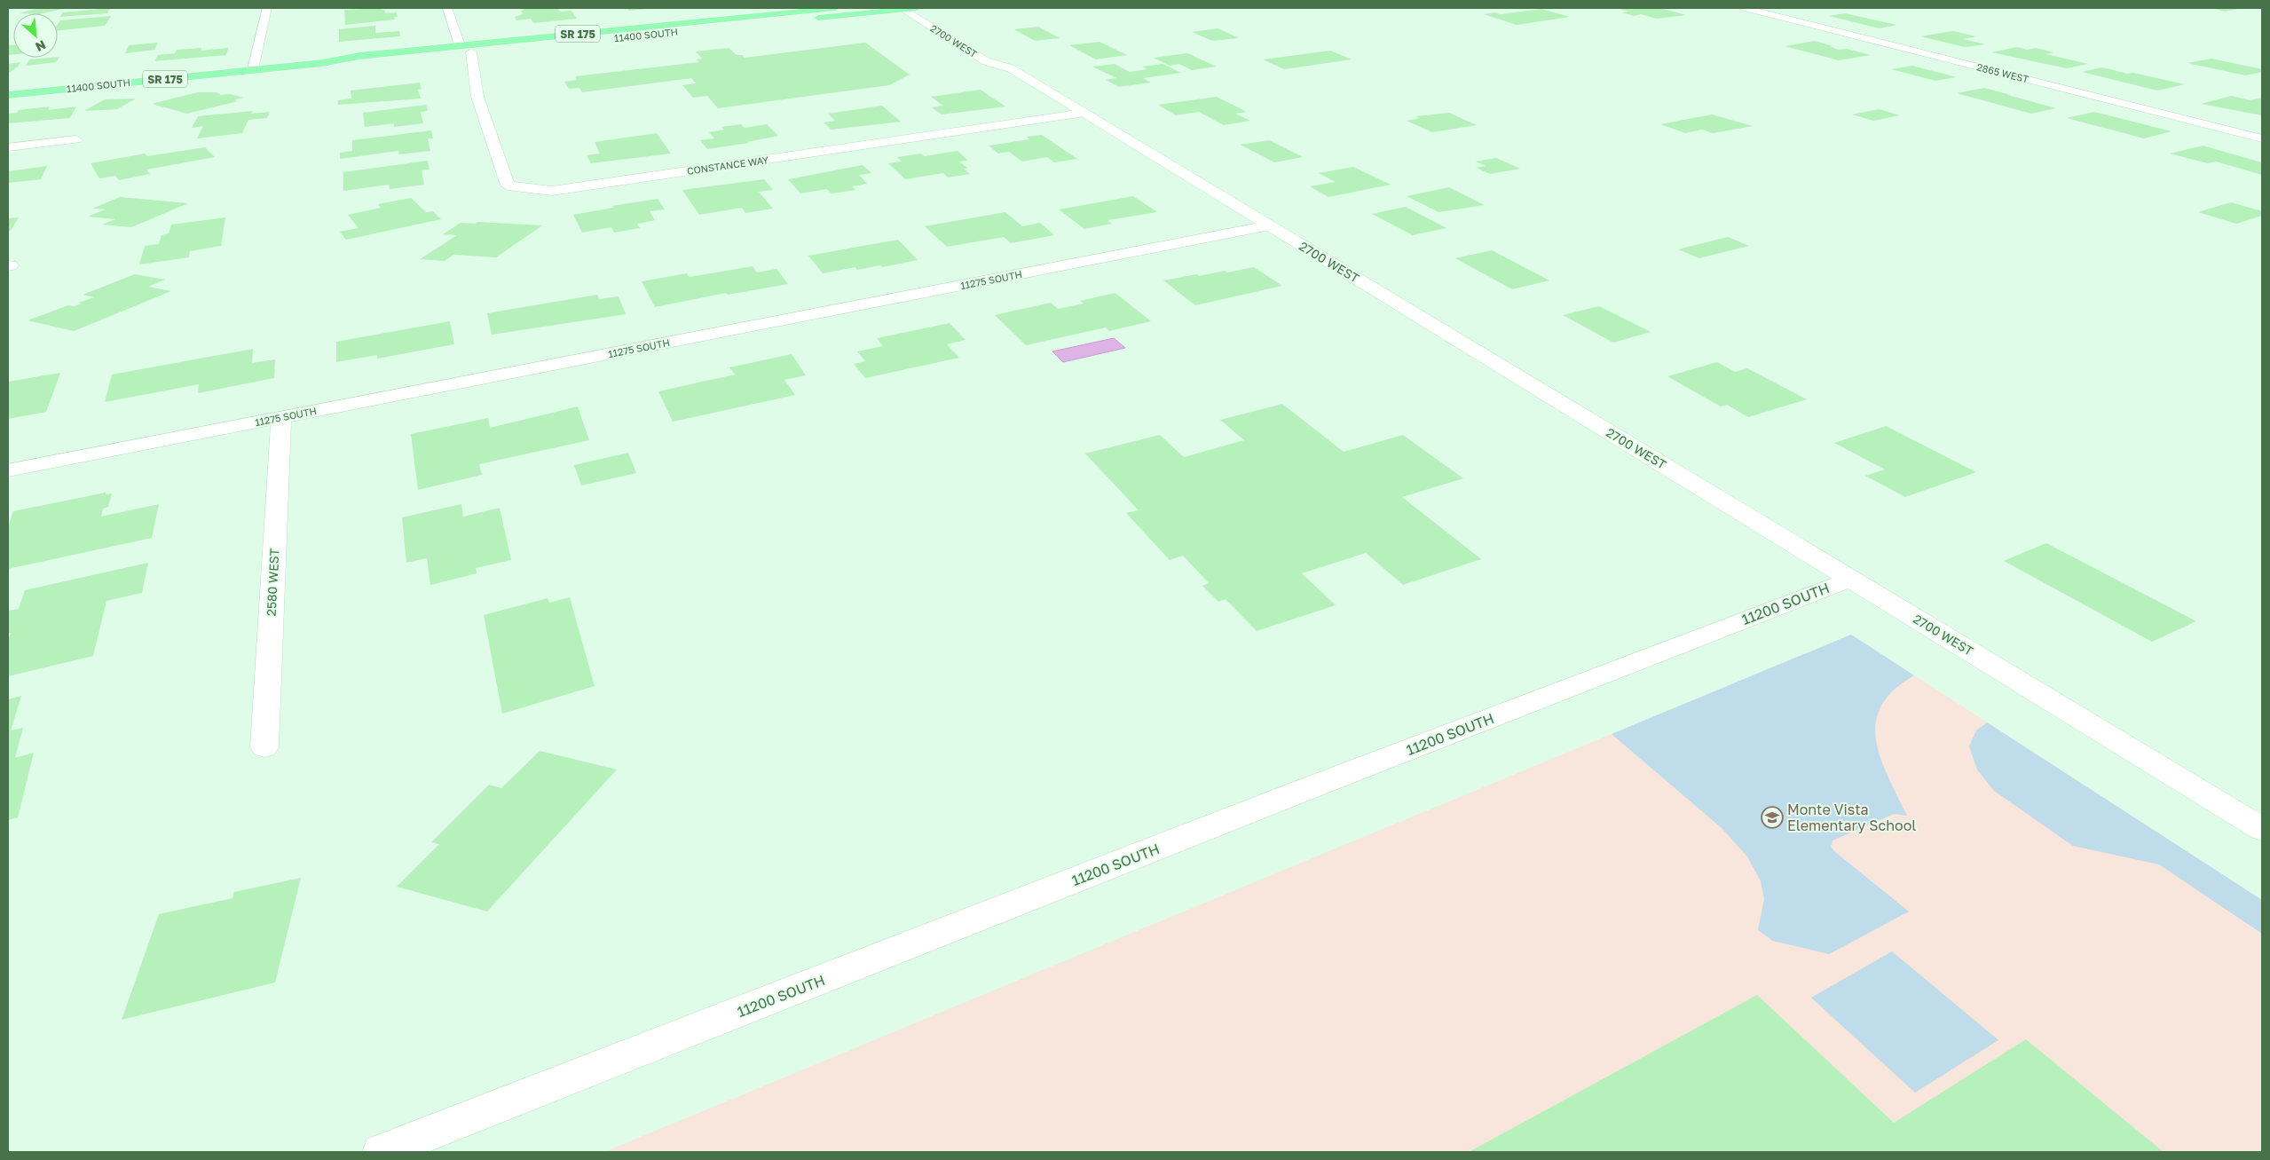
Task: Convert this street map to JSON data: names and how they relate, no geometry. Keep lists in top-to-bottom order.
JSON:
{
  "streets": {
    "main road": ["SR 175", "11400 SOUTH"],
    "street": [
      "2700 WEST",
      "2865 WEST",
      "CONSTANCE WAY",
      "11275 SOUTH",
      "2580 WEST",
      "11200 SOUTH"
    ]
  },
  "crossings": [
    ["11400 SOUTH", "2700 WEST"],
    ["11400 SOUTH", "CONSTANCE WAY"],
    ["2700 WEST", "CONSTANCE WAY"],
    ["2700 WEST", "11275 SOUTH"],
    ["2700 WEST", "11200 SOUTH"],
    ["11275 SOUTH", "2580 WEST"]
  ],
  "places": {
    "school or university": ["Monte Vista Elementary School"]
  },
  "north": "bottom right"
}
